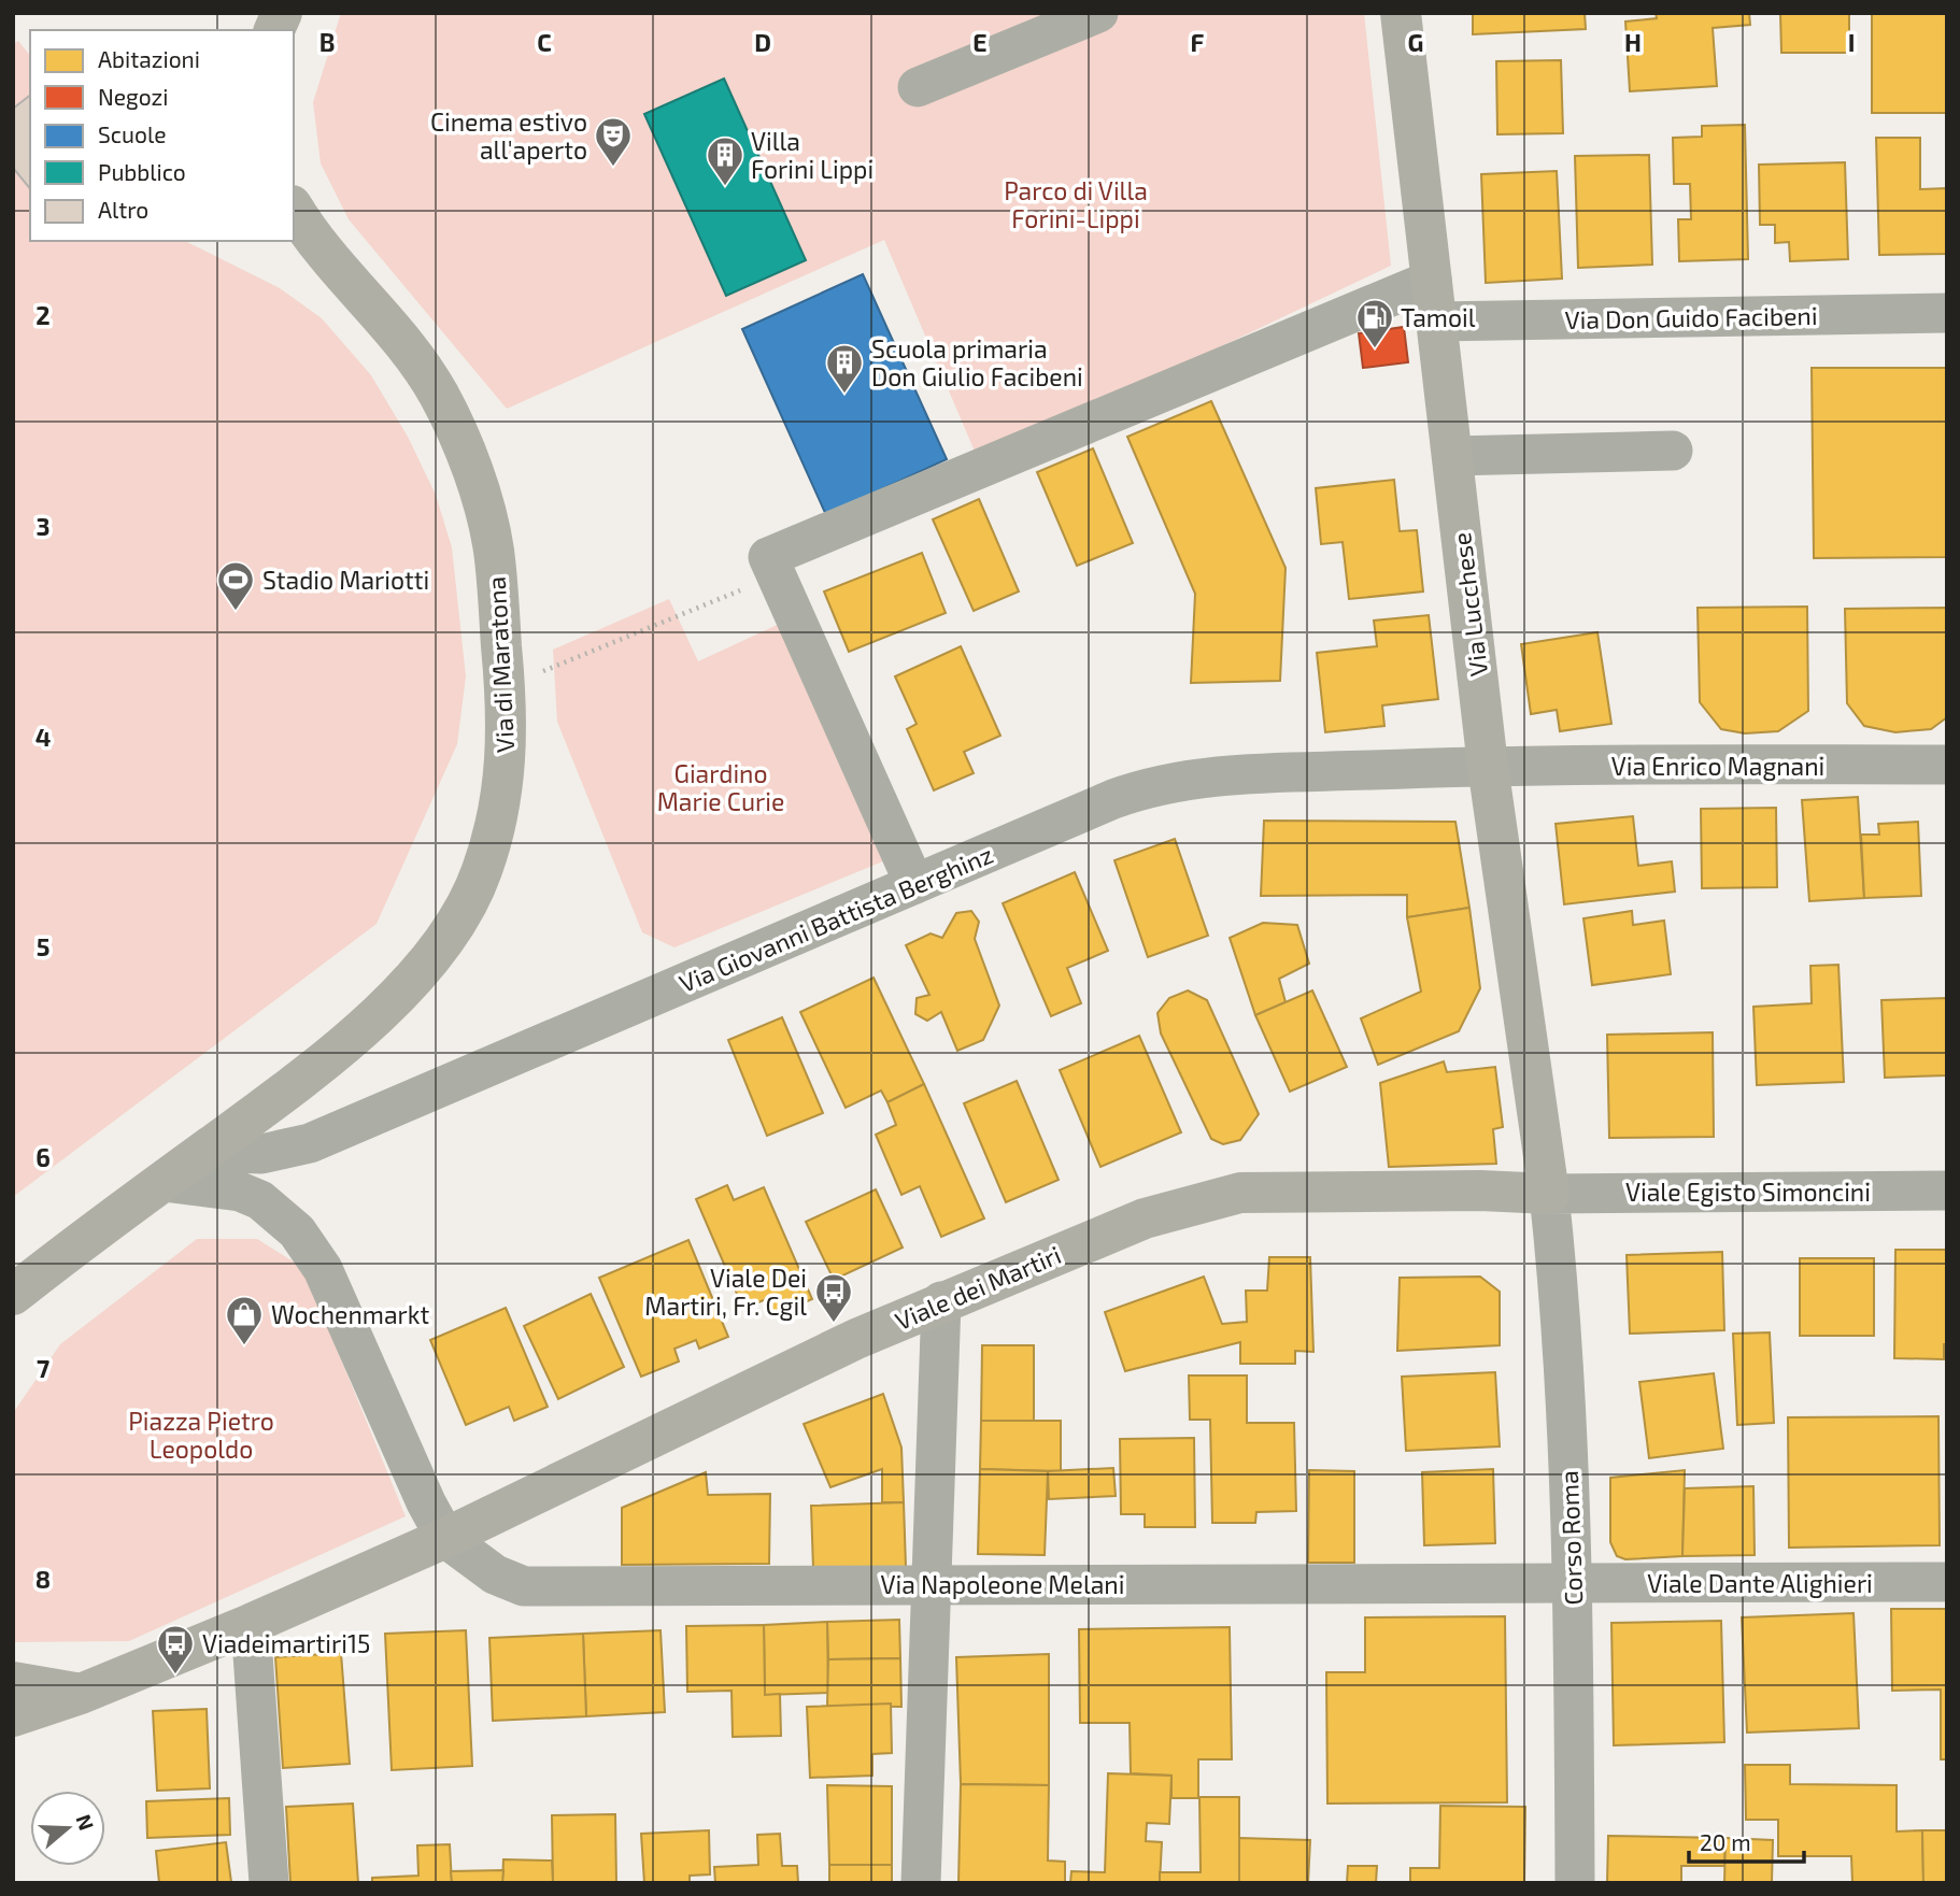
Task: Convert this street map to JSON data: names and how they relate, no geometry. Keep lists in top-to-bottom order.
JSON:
{
  "streets": {
    "main road": ["Via Lucchese", "Via di Maratona", "Viale dei Martiri"],
    "street": [
      "Via Don Guido Facibeni",
      "Via Enrico Magnani",
      "Via Giovanni Battista Berghinz",
      "Viale Egisto Simoncini",
      "Corso Roma",
      "Viale Dante Alighieri",
      "Via Napoleone Melani"
    ]
  },
  "crossings": [
    ["Via Don Guido Facibeni", "Via Lucchese"],
    ["Via Lucchese", "Via Enrico Magnani"],
    ["Via Lucchese", "Via Giovanni Battista Berghinz"],
    ["Via Lucchese", "Viale Egisto Simoncini"],
    ["Via Lucchese", "Viale dei Martiri"],
    ["Via Lucchese", "Corso Roma"],
    ["Via di Maratona", "Via Giovanni Battista Berghinz"],
    ["Via Enrico Magnani", "Via Giovanni Battista Berghinz"],
    ["Viale Egisto Simoncini", "Viale dei Martiri"],
    ["Viale Egisto Simoncini", "Corso Roma"],
    ["Viale dei Martiri", "Corso Roma"],
    ["Viale dei Martiri", "Via Napoleone Melani"],
    ["Corso Roma", "Viale Dante Alighieri"],
    ["Corso Roma", "Via Napoleone Melani"],
    ["Viale Dante Alighieri", "Via Napoleone Melani"]
  ],
  "parks": ["Parco di Villa Forini-Lippi", "Giardino Marie Curie", "Piazza Pietro Leopoldo"],
  "places": {
    "theatre": ["Cinema estivo all'aperto"],
    "building": ["Villa Forini Lippi", "Scuola primaria Don Giulio Facibeni"],
    "fuel station": ["Tamoil"],
    "sports": ["Stadio Mariotti"],
    "bus stop": ["Viale Dei Martiri, Fr. Cgil", "Viadeimartiri15"],
    "shop": ["Wochenmarkt"]
  },
  "legend": [
    "Abitazioni",
    "Negozi",
    "Scuole",
    "Pubblico",
    "Altro"
  ],
  "scale_bar": "20 m",
  "north": "right",
  "grid": {
    "columns": [
      "B",
      "C",
      "D",
      "E",
      "F",
      "G",
      "H",
      "I"
    ],
    "rows": [
      "2",
      "3",
      "4",
      "5",
      "6",
      "7",
      "8"
    ]
  }
}
